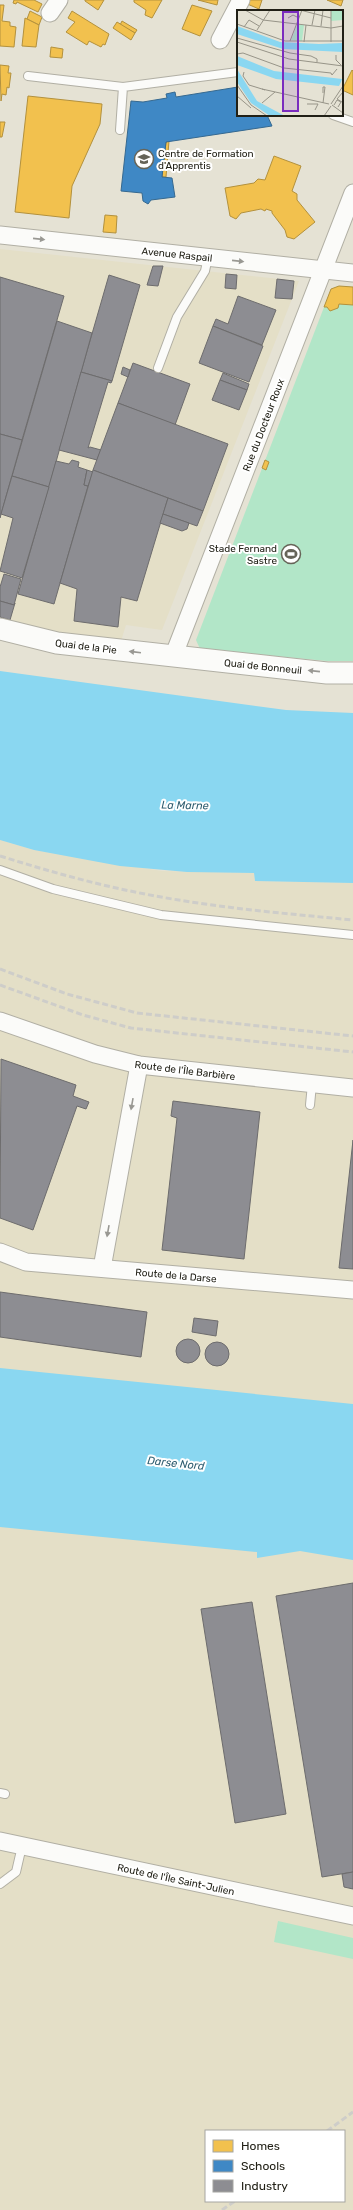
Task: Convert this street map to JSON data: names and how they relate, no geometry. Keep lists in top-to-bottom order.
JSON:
{
  "streets": {
    "street": [
      "Avenue Raspail",
      "Rue du Docteur Roux",
      "Quai de la Pie",
      "Quai de Bonneuil",
      "Route de l'Île Barbière",
      "Route de la Darse",
      "Route de l'Île Saint-Julien"
    ]
  },
  "crossings": [
    ["Avenue Raspail", "Rue du Docteur Roux"],
    ["Rue du Docteur Roux", "Quai de la Pie"],
    ["Rue du Docteur Roux", "Quai de Bonneuil"],
    ["Quai de la Pie", "Quai de Bonneuil"]
  ],
  "one_way": ["Avenue Raspail", "Quai de la Pie", "Quai de Bonneuil"],
  "water": ["La Marne", "Darse Nord"],
  "places": {
    "school or university": ["Centre de Formation d'Apprentis"],
    "sports": ["Stade Fernand Sastre"]
  },
  "legend": ["Homes", "Schools", "Industry"]
}
